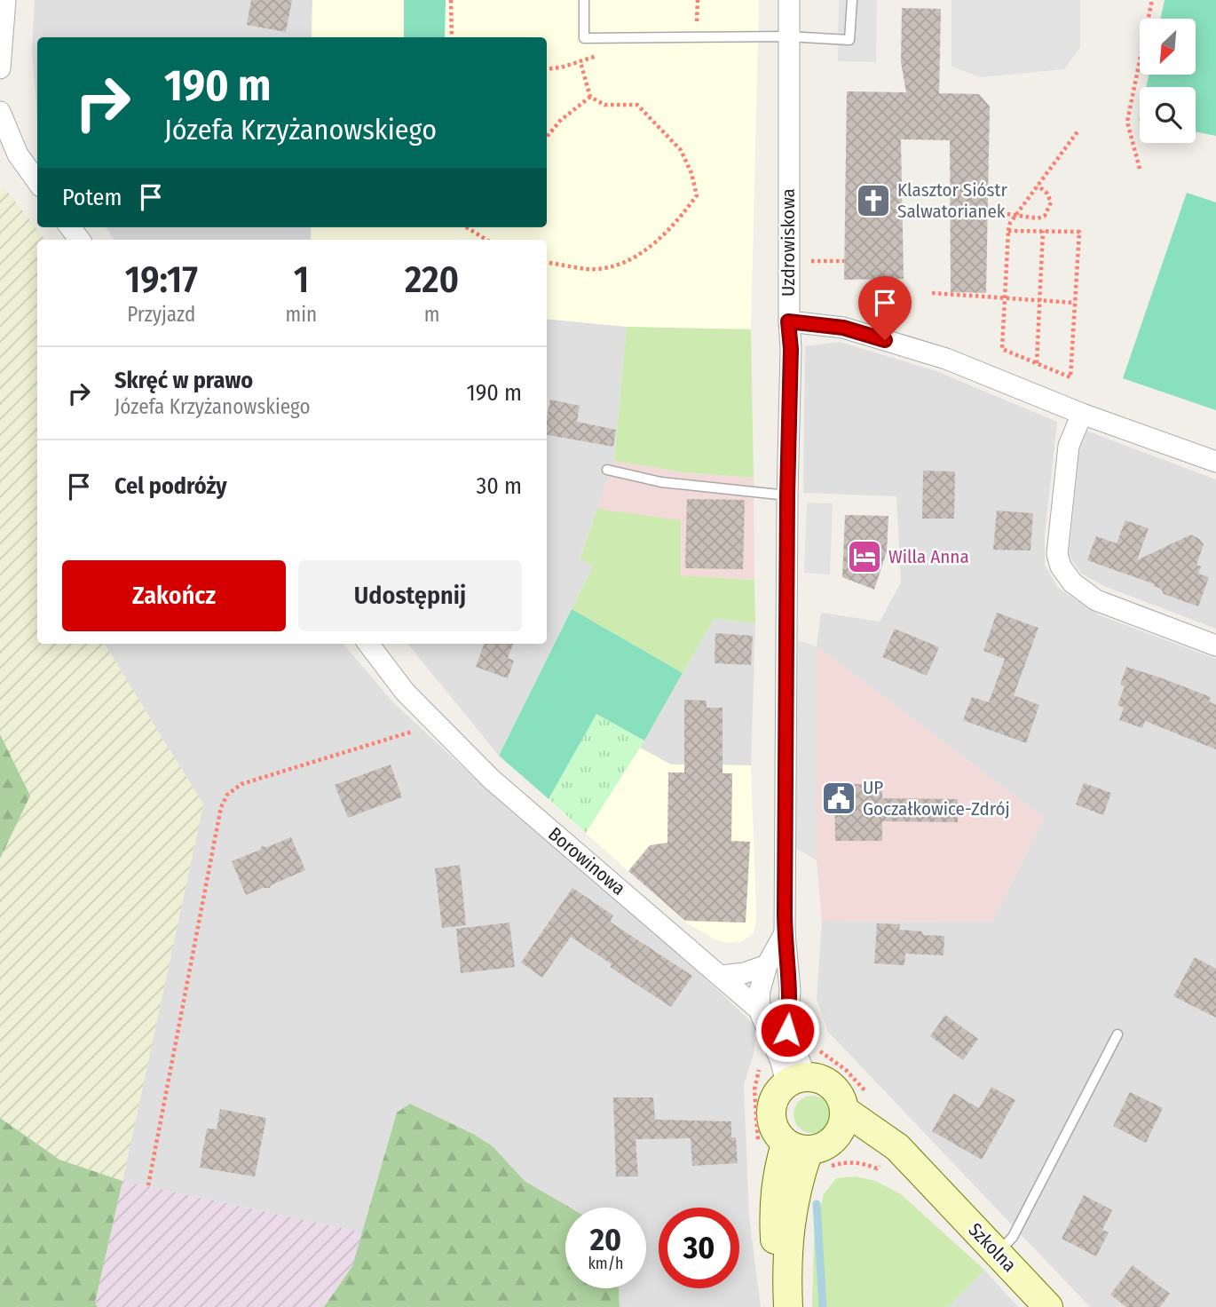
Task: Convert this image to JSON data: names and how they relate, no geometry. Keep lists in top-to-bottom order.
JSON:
{
  "streets": {
    "street": ["Uzdrowiskowa", "Borowinowa", "Szkolna"]
  },
  "crossings": [
    ["Uzdrowiskowa", "Borowinowa"]
  ],
  "places": {
    "church": ["Klasztor Sióstr Salwatorianek"],
    "hotel": ["Willa Anna"],
    "public building": ["UP Goczałkowice-Zdrój"]
  },
  "north": "bottom left",
  "page": {
    "turn": ["190 m", "Józefa Krzyżanowskiego"],
    "then": "Potem",
    "eta": [
      "19:17",
      "Przyjazd",
      "1",
      "min",
      "220",
      "m"
    ],
    "list": [
      {
        "name": "Skręć w prawo",
        "note": "Józefa Krzyżanowskiego",
        "value": "190 m"
      },
      {
        "name": "Cel podróży",
        "value": "30 m"
      }
    ],
    "buttons": ["Zakończ", "Udostępnij"],
    "speed": "20 km/h",
    "limit": "30"
  }
}
